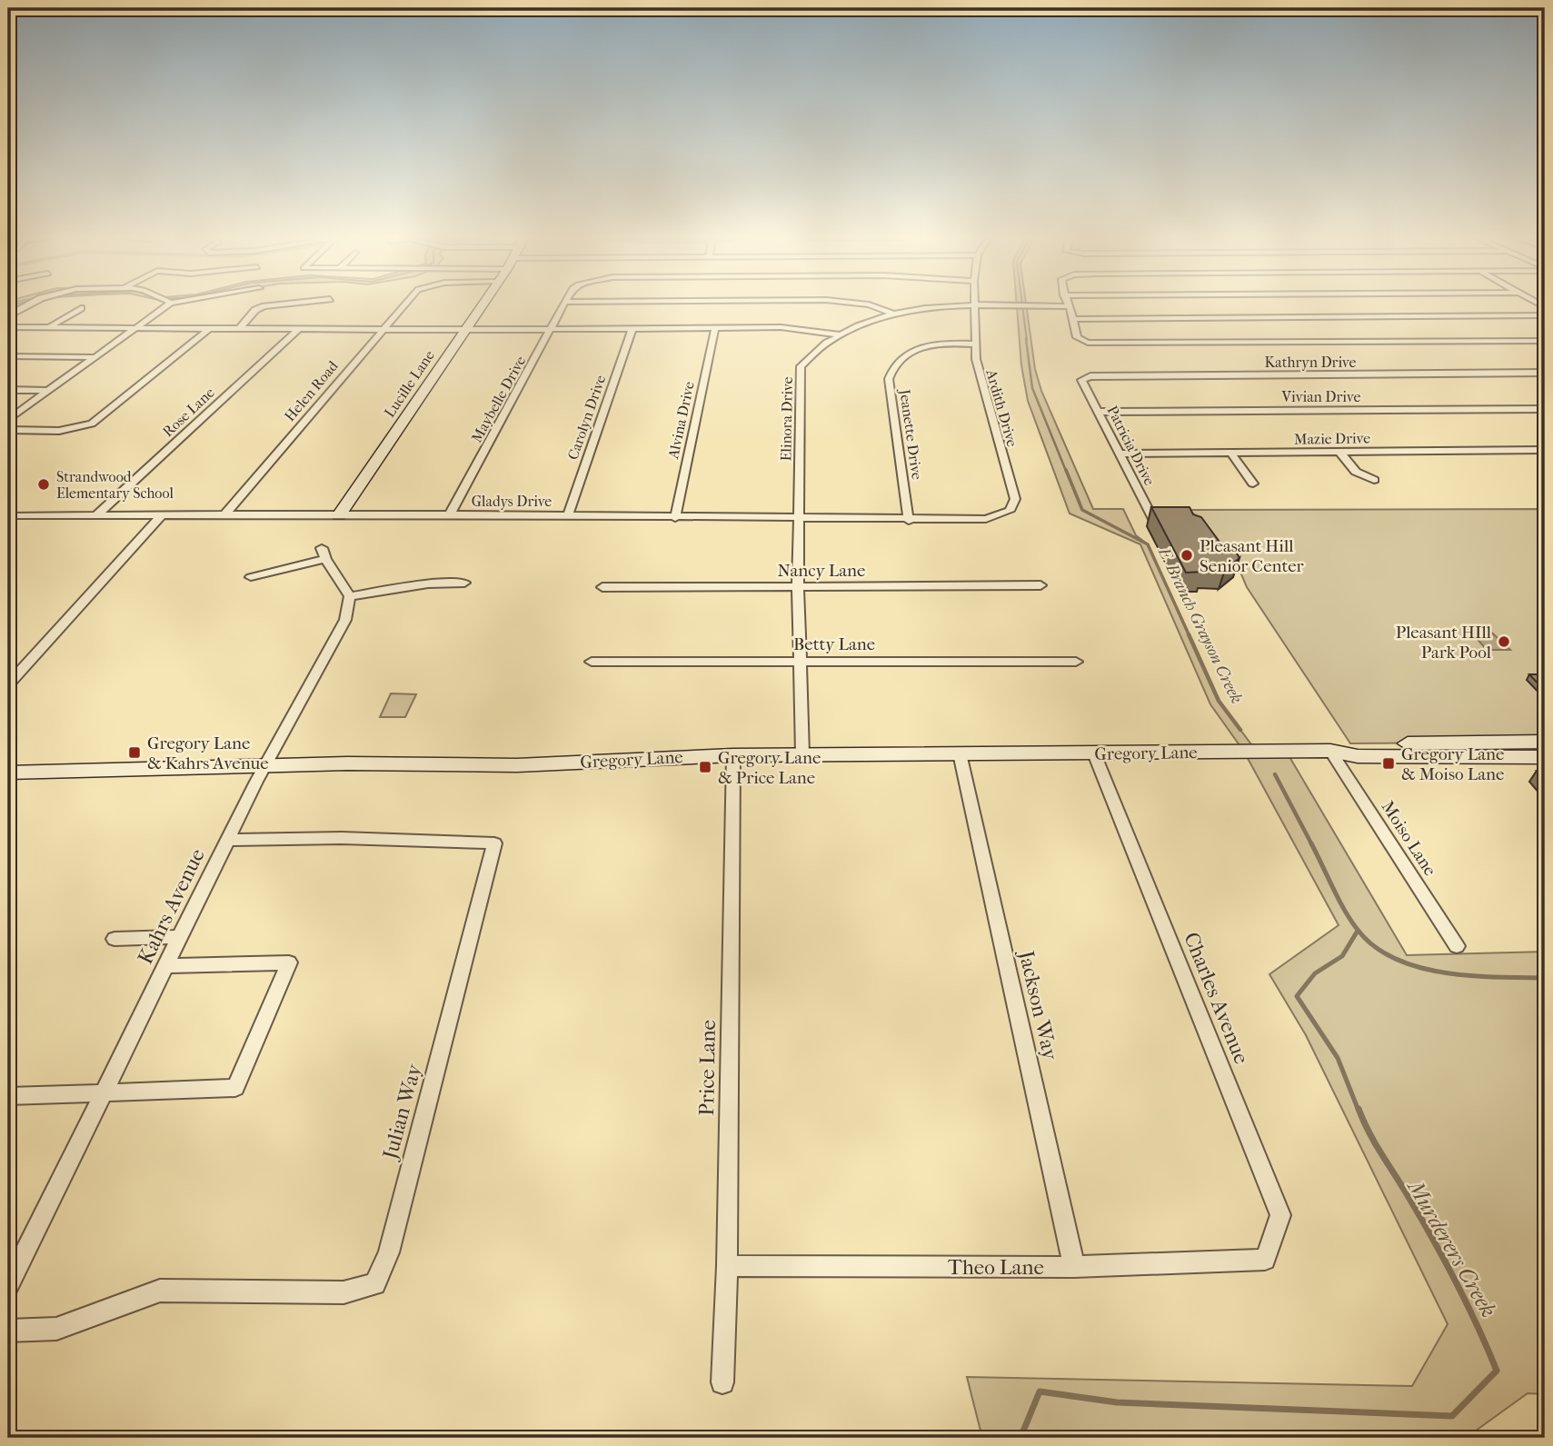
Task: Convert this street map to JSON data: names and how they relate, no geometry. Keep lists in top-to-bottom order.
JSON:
{
  "streets": {
    "main road": ["Lucille Lane", "Gregory Lane"],
    "street": [
      "Kathryn Drive",
      "Helen Road",
      "Vivian Drive",
      "Maybelle Drive",
      "Ardith Drive",
      "Rose Lane",
      "Carolyn Drive",
      "Elinora Drive",
      "Alvina Drive",
      "Jeanette Drive",
      "Mazie Drive",
      "Patricia Drive",
      "Gladys Drive",
      "Nancy Lane",
      "Betty Lane",
      "Moiso Lane",
      "Kahrs Avenue",
      "Charles Avenue",
      "Jackson Way",
      "Price Lane",
      "Julian Way",
      "Theo Lane"
    ]
  },
  "crossings": [
    ["Kathryn Drive", "Patricia Drive"],
    ["Lucille Lane", "Gladys Drive"],
    ["Helen Road", "Gladys Drive"],
    ["Vivian Drive", "Patricia Drive"],
    ["Maybelle Drive", "Gladys Drive"],
    ["Ardith Drive", "Elinora Drive"],
    ["Ardith Drive", "Jeanette Drive"],
    ["Ardith Drive", "Gladys Drive"],
    ["Rose Lane", "Gladys Drive"],
    ["Carolyn Drive", "Gladys Drive"],
    ["Elinora Drive", "Gladys Drive"],
    ["Elinora Drive", "Nancy Lane"],
    ["Elinora Drive", "Betty Lane"],
    ["Elinora Drive", "Gregory Lane"],
    ["Alvina Drive", "Gladys Drive"],
    ["Jeanette Drive", "Gladys Drive"],
    ["Mazie Drive", "Patricia Drive"],
    ["Gregory Lane", "Moiso Lane"],
    ["Gregory Lane", "Kahrs Avenue"],
    ["Gregory Lane", "Charles Avenue"],
    ["Gregory Lane", "Jackson Way"],
    ["Gregory Lane", "Price Lane"],
    ["Kahrs Avenue", "Julian Way"],
    ["Charles Avenue", "Theo Lane"],
    ["Jackson Way", "Theo Lane"],
    ["Price Lane", "Theo Lane"]
  ],
  "water": ["E. Branch Grayson Creek", "Murderers Creek"],
  "places": {
    "other": ["Strandwood Elementary School", "Pleasant Hill Senior Center", "Pleasant HIll Park Pool"],
    "transit": ["Gregory Lane & Kahrs Avenue", "Gregory Lane & Moiso Lane", "Gregory Lane & Price Lane"]
  }
}
